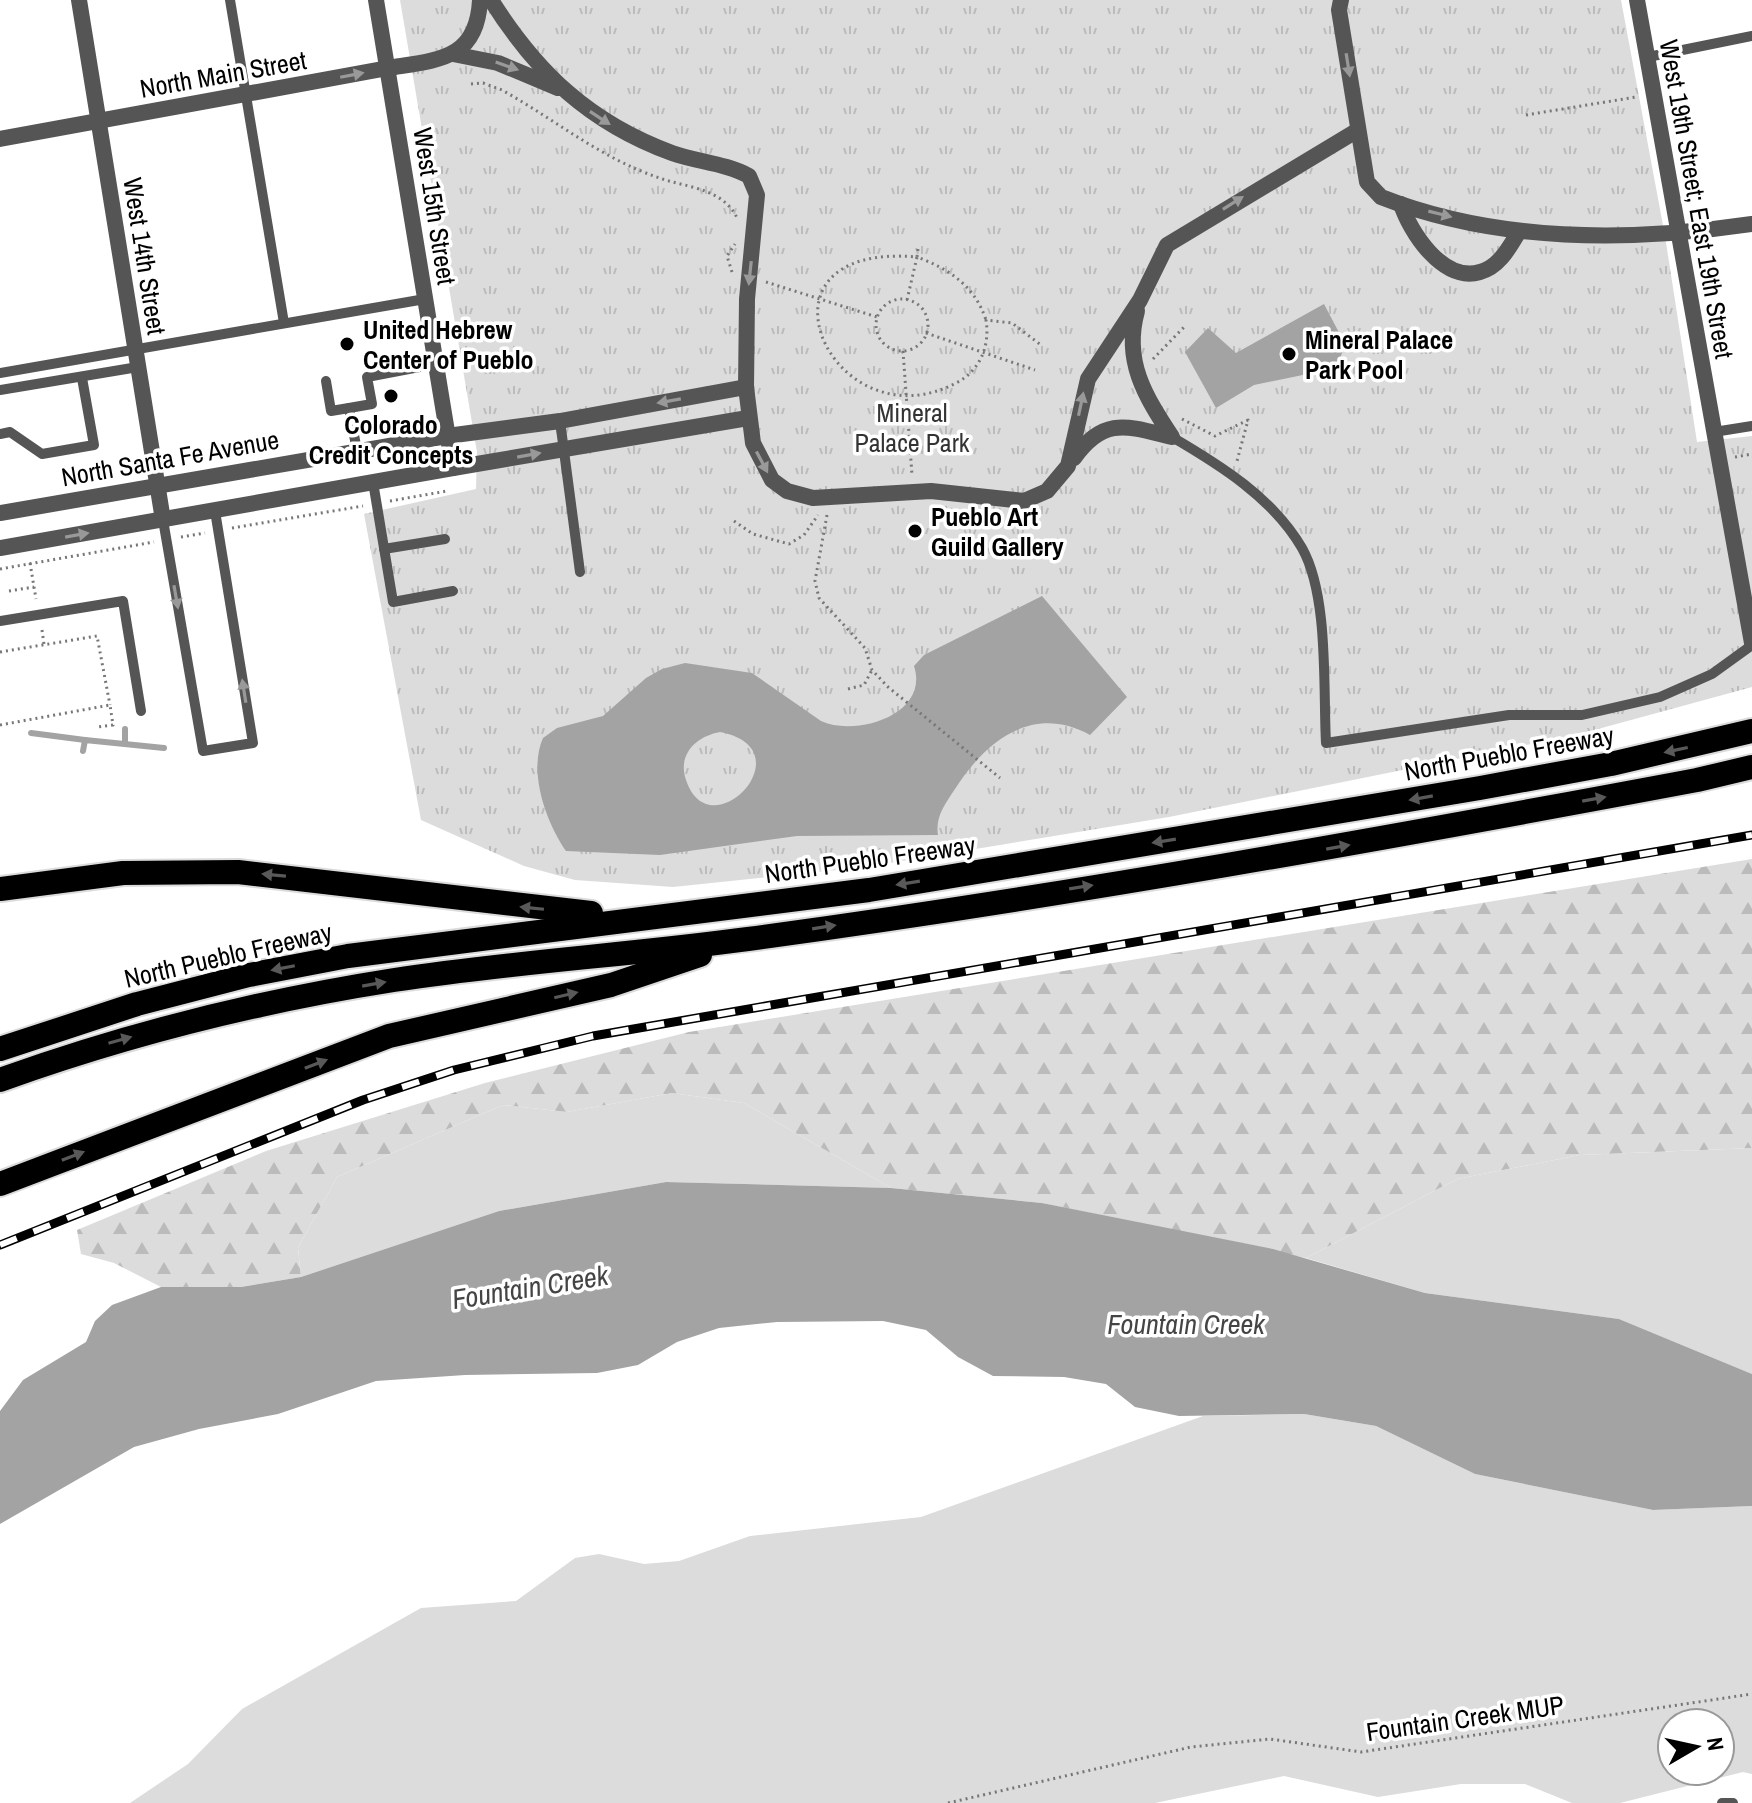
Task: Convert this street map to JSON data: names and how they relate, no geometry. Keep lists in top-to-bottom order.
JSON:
{
  "streets": {
    "highway": ["North Pueblo Freeway"],
    "street": [
      "North Main Street",
      "West 19th Street; East 19th Street",
      "West 15th Street",
      "West 14th Street",
      "North Santa Fe Avenue"
    ],
    "path": ["Fountain Creek MUP"]
  },
  "crossings": [
    ["North Main Street", "West 15th Street"],
    ["North Main Street", "West 14th Street"],
    ["North Main Street", "North Santa Fe Avenue"],
    ["West 15th Street", "North Santa Fe Avenue"],
    ["West 14th Street", "North Santa Fe Avenue"]
  ],
  "one_way": ["North Main Street"],
  "water": ["Fountain Creek"],
  "parks": ["Mineral Palace Park"],
  "places": [
    "United Hebrew Center of Pueblo",
    "Mineral Palace Park Pool",
    "Colorado Credit Concepts",
    "Pueblo Art Guild Gallery"
  ],
  "north": "right"
}
